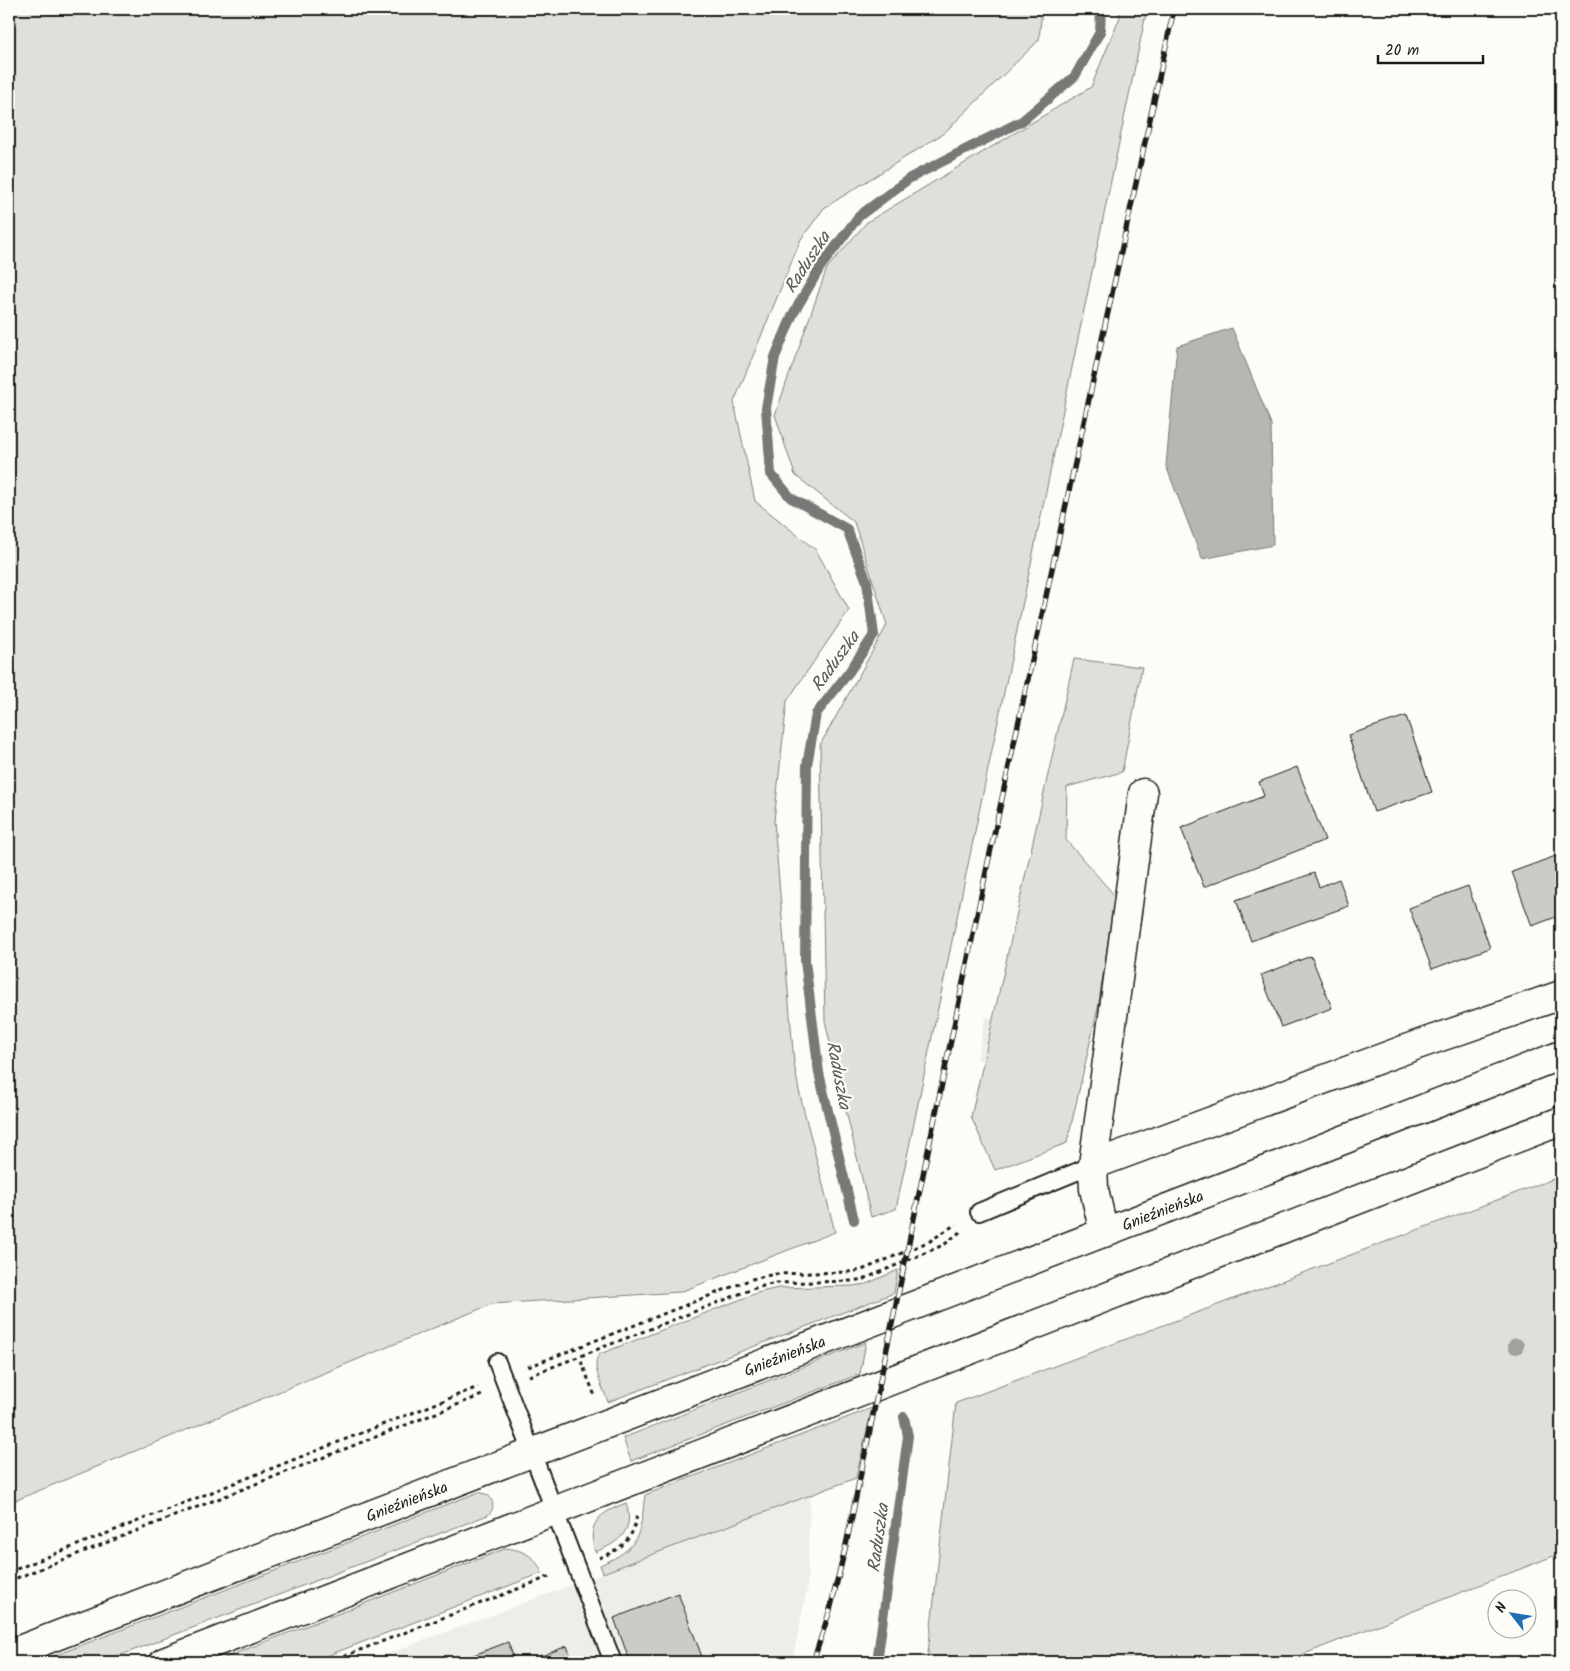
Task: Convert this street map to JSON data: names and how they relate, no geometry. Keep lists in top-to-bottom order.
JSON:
{
  "streets": {
    "main road": ["Gnieźnieńska"]
  },
  "water": ["Raduszka"],
  "scale_bar": "20 m",
  "north": "top left"
}
